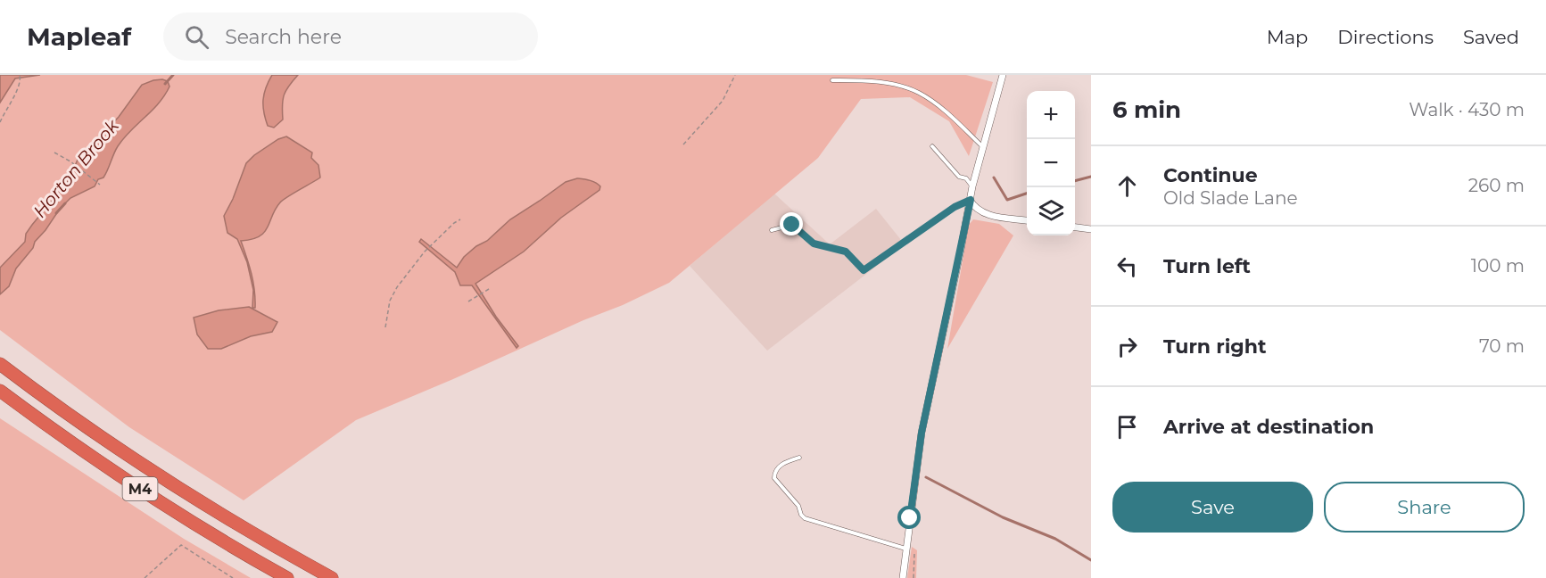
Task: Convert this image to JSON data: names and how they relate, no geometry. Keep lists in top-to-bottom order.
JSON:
{
  "streets": {
    "highway": ["M4"]
  },
  "water": ["Horton Brook"],
  "page": {
    "header": "Mapleaf",
    "search": "Search here",
    "nav": ["Map", "Directions", "Saved"],
    "heading": ["6 min", "Walk · 430 m"],
    "map_buttons": ["+", "−"],
    "list": [
      ["Continue", "Old Slade Lane", "260 m"],
      ["Turn left", "100 m"],
      ["Turn right", "70 m"],
      "Arrive at destination"
    ],
    "buttons": ["Save", "Share"]
  }
}
